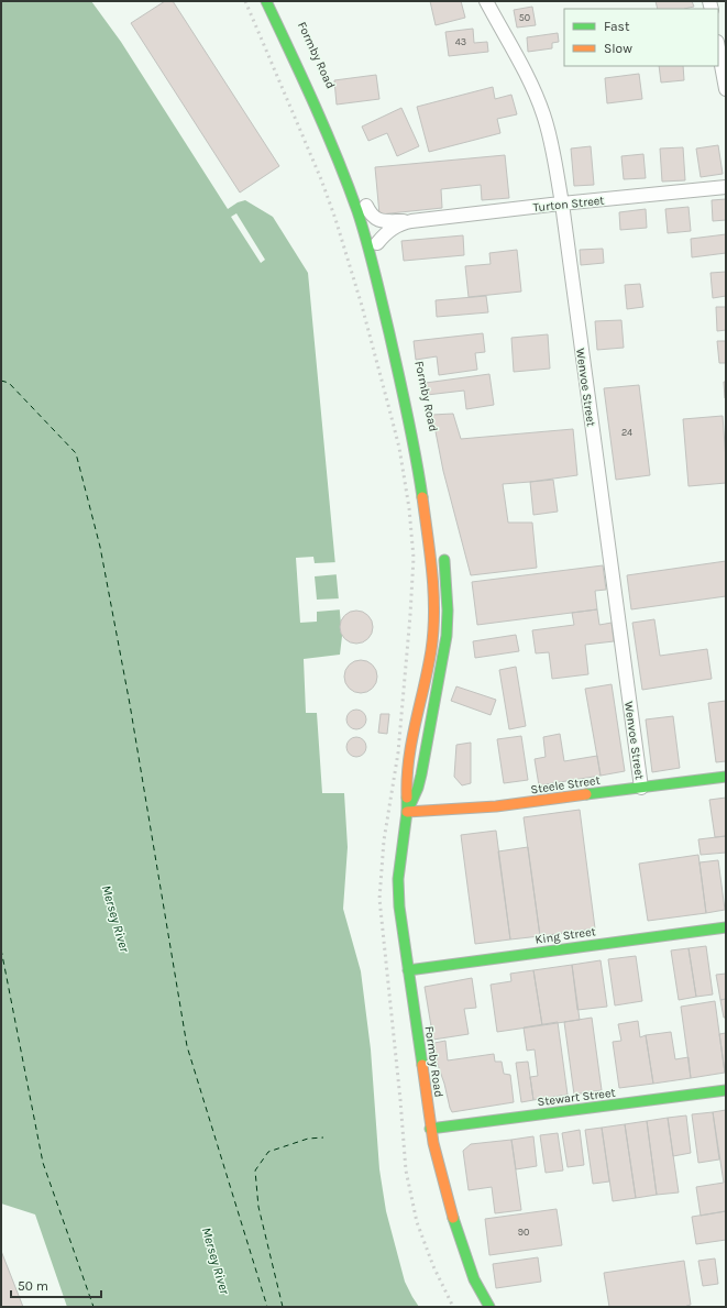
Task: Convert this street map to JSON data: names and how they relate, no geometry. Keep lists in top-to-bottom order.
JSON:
{
  "streets": {
    "main road": [
      "Formby Road",
      "Steele Street",
      "King Street",
      "Stewart Street"
    ],
    "street": ["Turton Street", "Wenvoe Street"]
  },
  "crossings": [
    ["Formby Road", "Steele Street"],
    ["Formby Road", "King Street"],
    ["Formby Road", "Stewart Street"],
    ["Turton Street", "Wenvoe Street"],
    ["Wenvoe Street", "Steele Street"]
  ],
  "water": ["Mersey River"],
  "house_numbers": [
    "50",
    "43",
    "24",
    "90"
  ],
  "legend": ["Fast", "Slow"],
  "scale_bar": "50 m"
}
